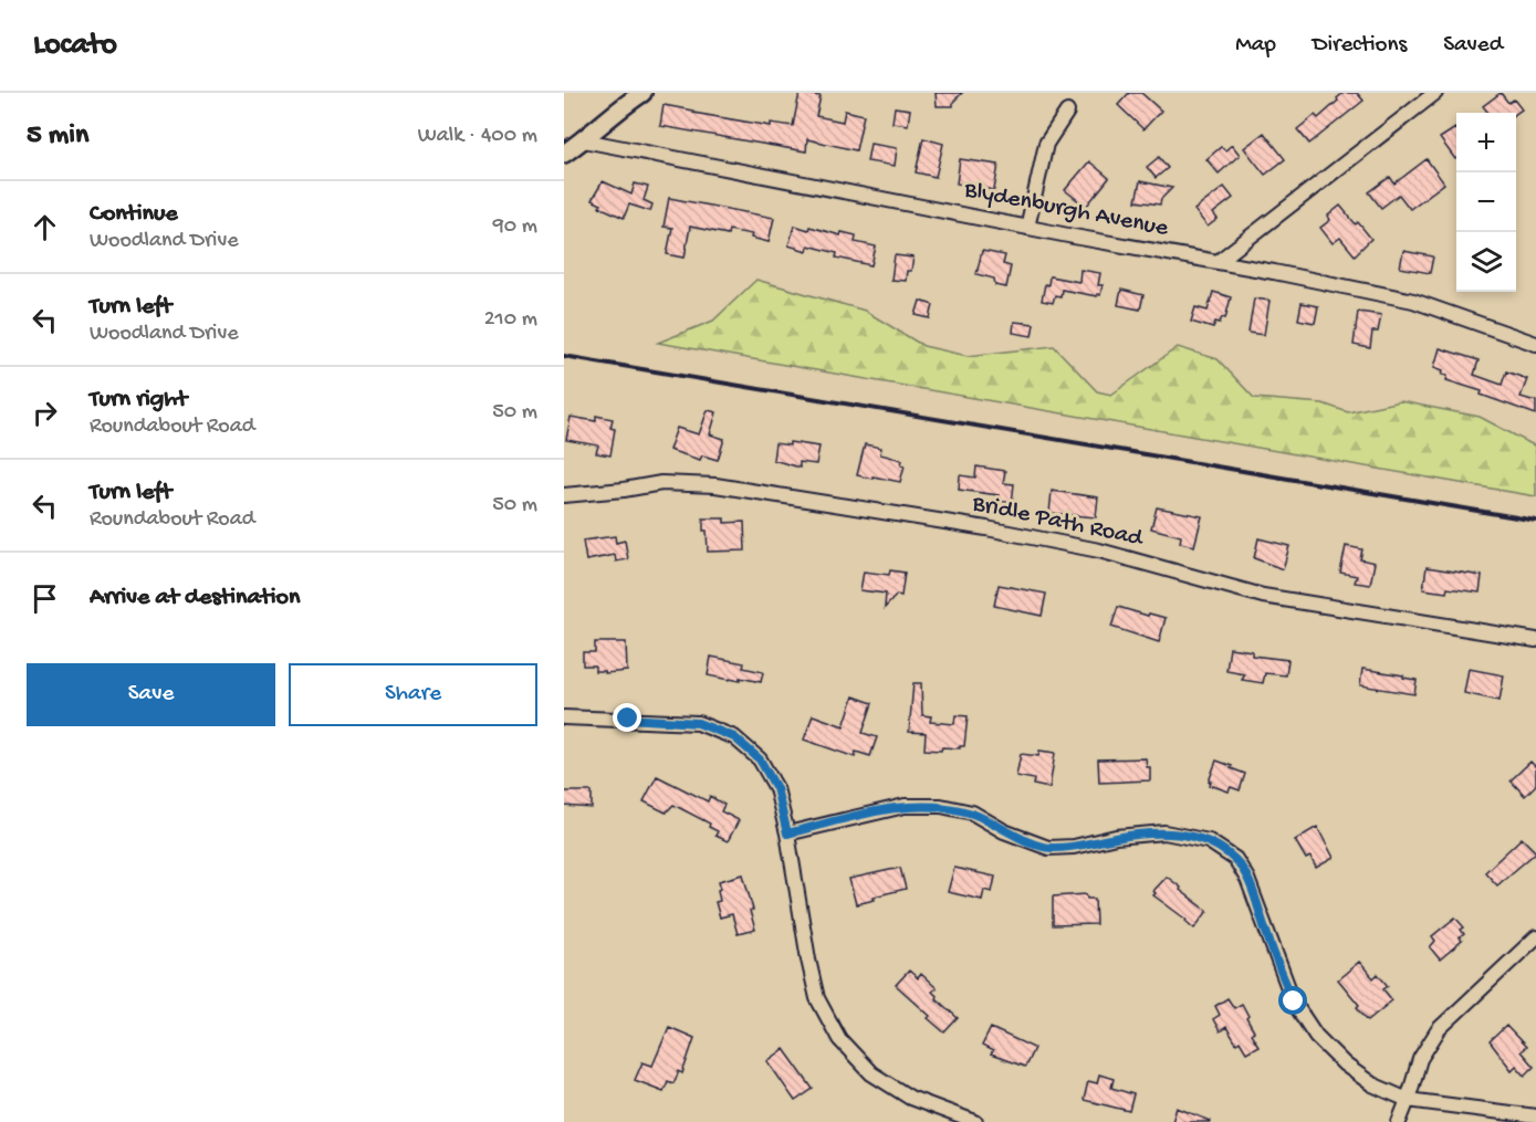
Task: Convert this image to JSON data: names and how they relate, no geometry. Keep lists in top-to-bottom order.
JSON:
{
  "streets": {
    "street": ["Blydenburgh Avenue", "Bridle Path Road"]
  },
  "page": {
    "header": "Locato",
    "nav": ["Map", "Directions", "Saved"],
    "heading": ["5 min", "Walk · 400 m"],
    "map_buttons": ["+", "−"],
    "list": [
      ["Continue", "Woodland Drive", "90 m"],
      ["Turn left", "Woodland Drive", "210 m"],
      ["Turn right", "Roundabout Road", "50 m"],
      ["Turn left", "Roundabout Road", "50 m"],
      "Arrive at destination"
    ],
    "buttons": ["Save", "Share"]
  }
}
